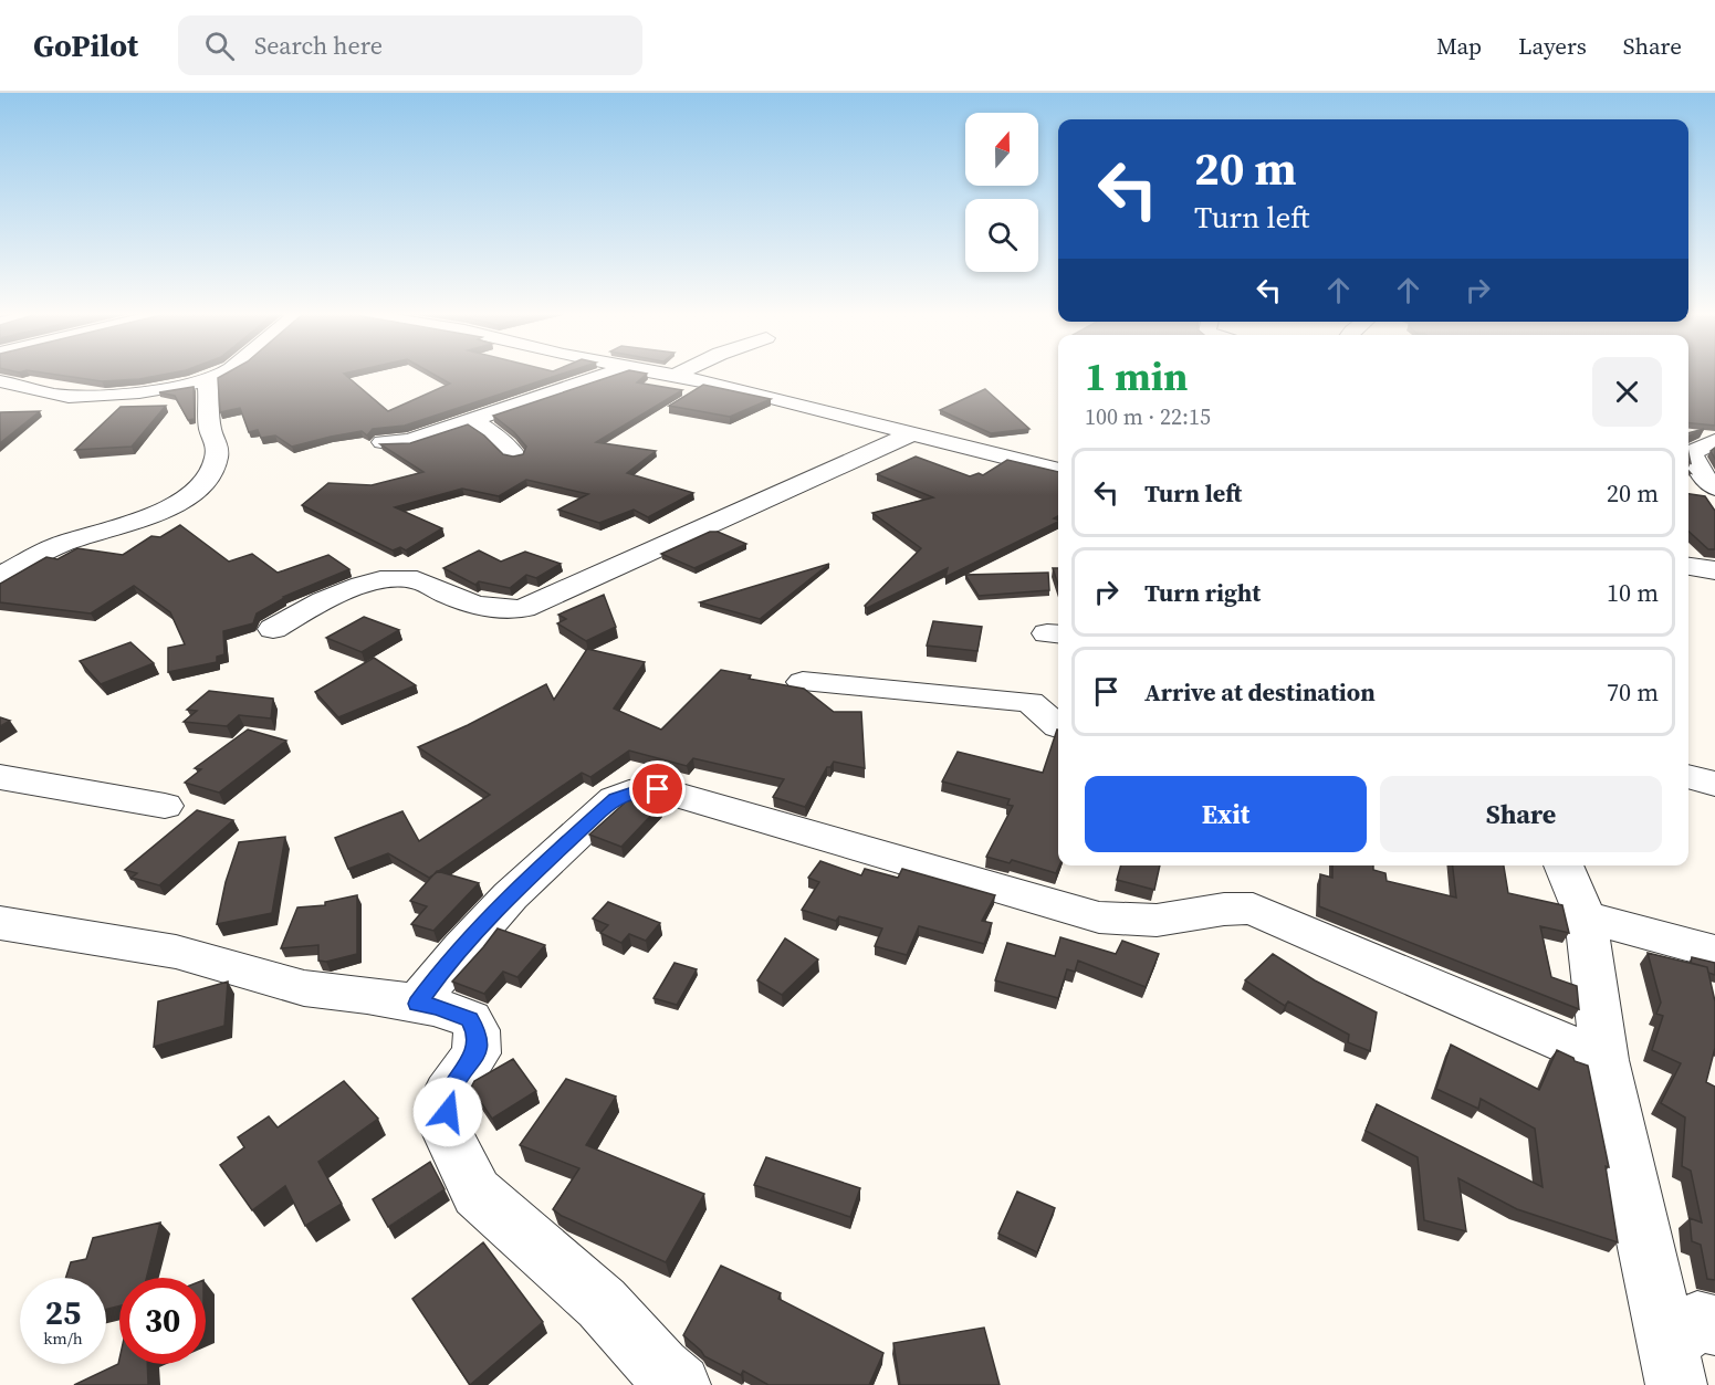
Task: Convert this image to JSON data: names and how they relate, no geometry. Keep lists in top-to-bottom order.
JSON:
{
  "north": "top",
  "page": {
    "header": "GoPilot",
    "search": "Search here",
    "nav": ["Map", "Layers", "Share"],
    "turn": ["20 m", "Turn left"],
    "heading": ["1 min", "100 m · 22:15"],
    "list": [
      {
        "name": "Turn left",
        "value": "20 m"
      },
      {
        "name": "Turn right",
        "value": "10 m"
      },
      {
        "name": "Arrive at destination",
        "value": "70 m"
      }
    ],
    "buttons": ["Exit", "Share"],
    "speed": "25 km/h",
    "limit": "30"
  }
}
